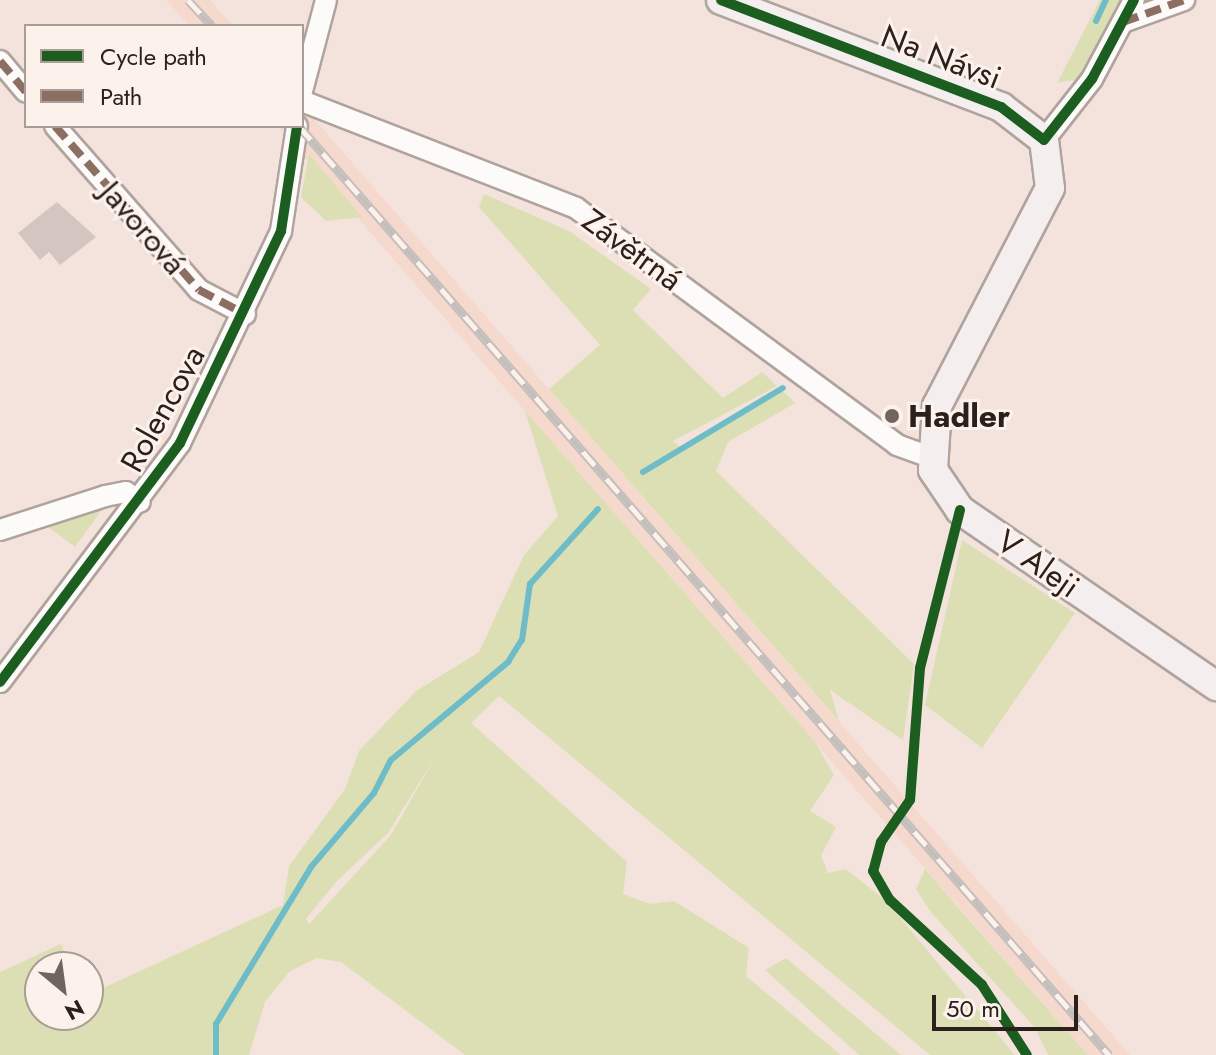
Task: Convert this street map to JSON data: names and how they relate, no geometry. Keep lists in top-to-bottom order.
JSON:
{
  "streets": {
    "street": [
      "Na Návsi",
      "Javorová",
      "Závětrná",
      "Rolencova",
      "V Aleji"
    ]
  },
  "crossings": [
    ["Javorová", "Rolencova"],
    ["Závětrná", "V Aleji"]
  ],
  "places": ["Hadler"],
  "legend": ["Cycle path", "Path"],
  "scale_bar": "50 m",
  "north": "bottom right"
}
